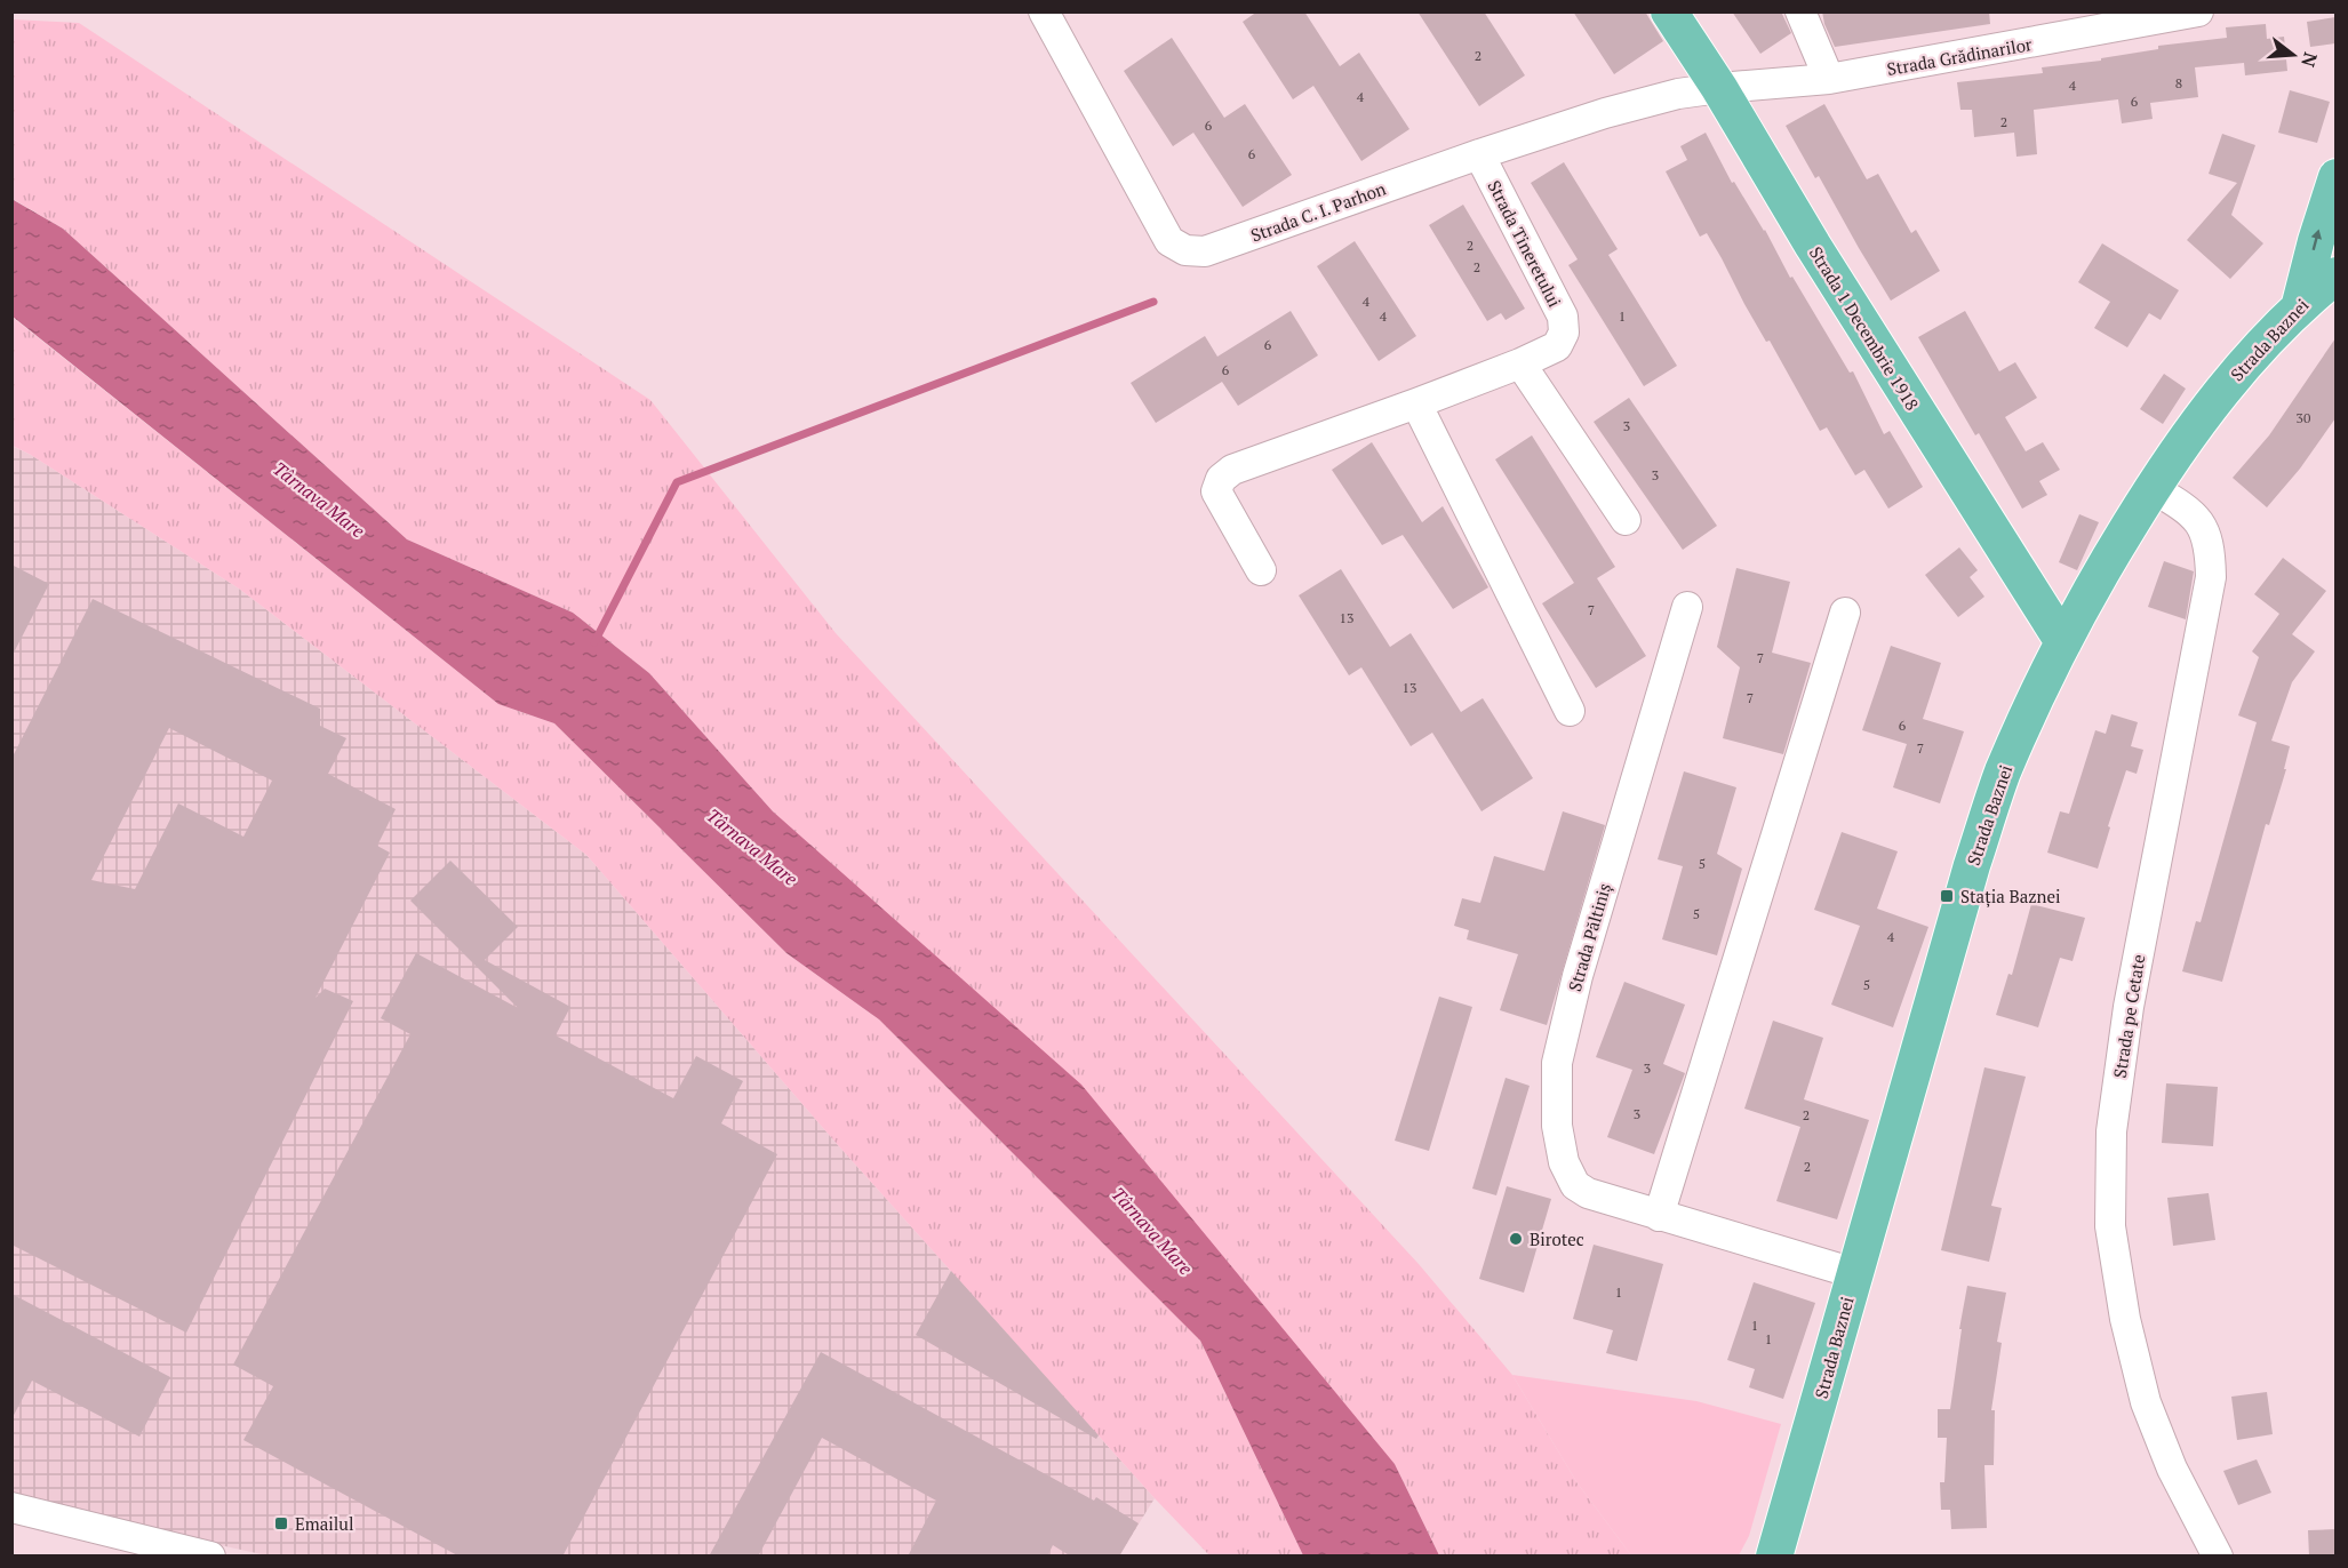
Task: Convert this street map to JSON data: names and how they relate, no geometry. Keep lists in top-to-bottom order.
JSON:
{
  "streets": {
    "main road": ["Strada 1 Decembrie 1918", "Strada Baznei"],
    "street": [
      "Strada Grădinarilor",
      "Strada C. I. Parhon",
      "Strada Tineretului",
      "Strada Păltiniș",
      "Strada pe Cetate"
    ]
  },
  "crossings": [
    ["Strada Grădinarilor", "Strada C. I. Parhon"],
    ["Strada Grădinarilor", "Strada 1 Decembrie 1918"],
    ["Strada C. I. Parhon", "Strada Tineretului"],
    ["Strada C. I. Parhon", "Strada 1 Decembrie 1918"],
    ["Strada 1 Decembrie 1918", "Strada Baznei"],
    ["Strada Baznei", "Strada Păltiniș"],
    ["Strada Baznei", "Strada pe Cetate"]
  ],
  "water": ["Târnava Mare"],
  "places": {
    "transit": ["Stația Baznei", "Emailul"],
    "other": ["Birotec"]
  },
  "house_numbers": [
    "2",
    "8",
    "4",
    "4",
    "6",
    "2",
    "6",
    "6",
    "2",
    "2",
    "4",
    "4",
    "1",
    "6",
    "6",
    "30",
    "3",
    "3",
    "7",
    "13",
    "7",
    "13",
    "7",
    "6",
    "7",
    "5",
    "5",
    "4",
    "5",
    "3",
    "3",
    "2",
    "2",
    "1",
    "1",
    "1"
  ],
  "north": "right"
}
